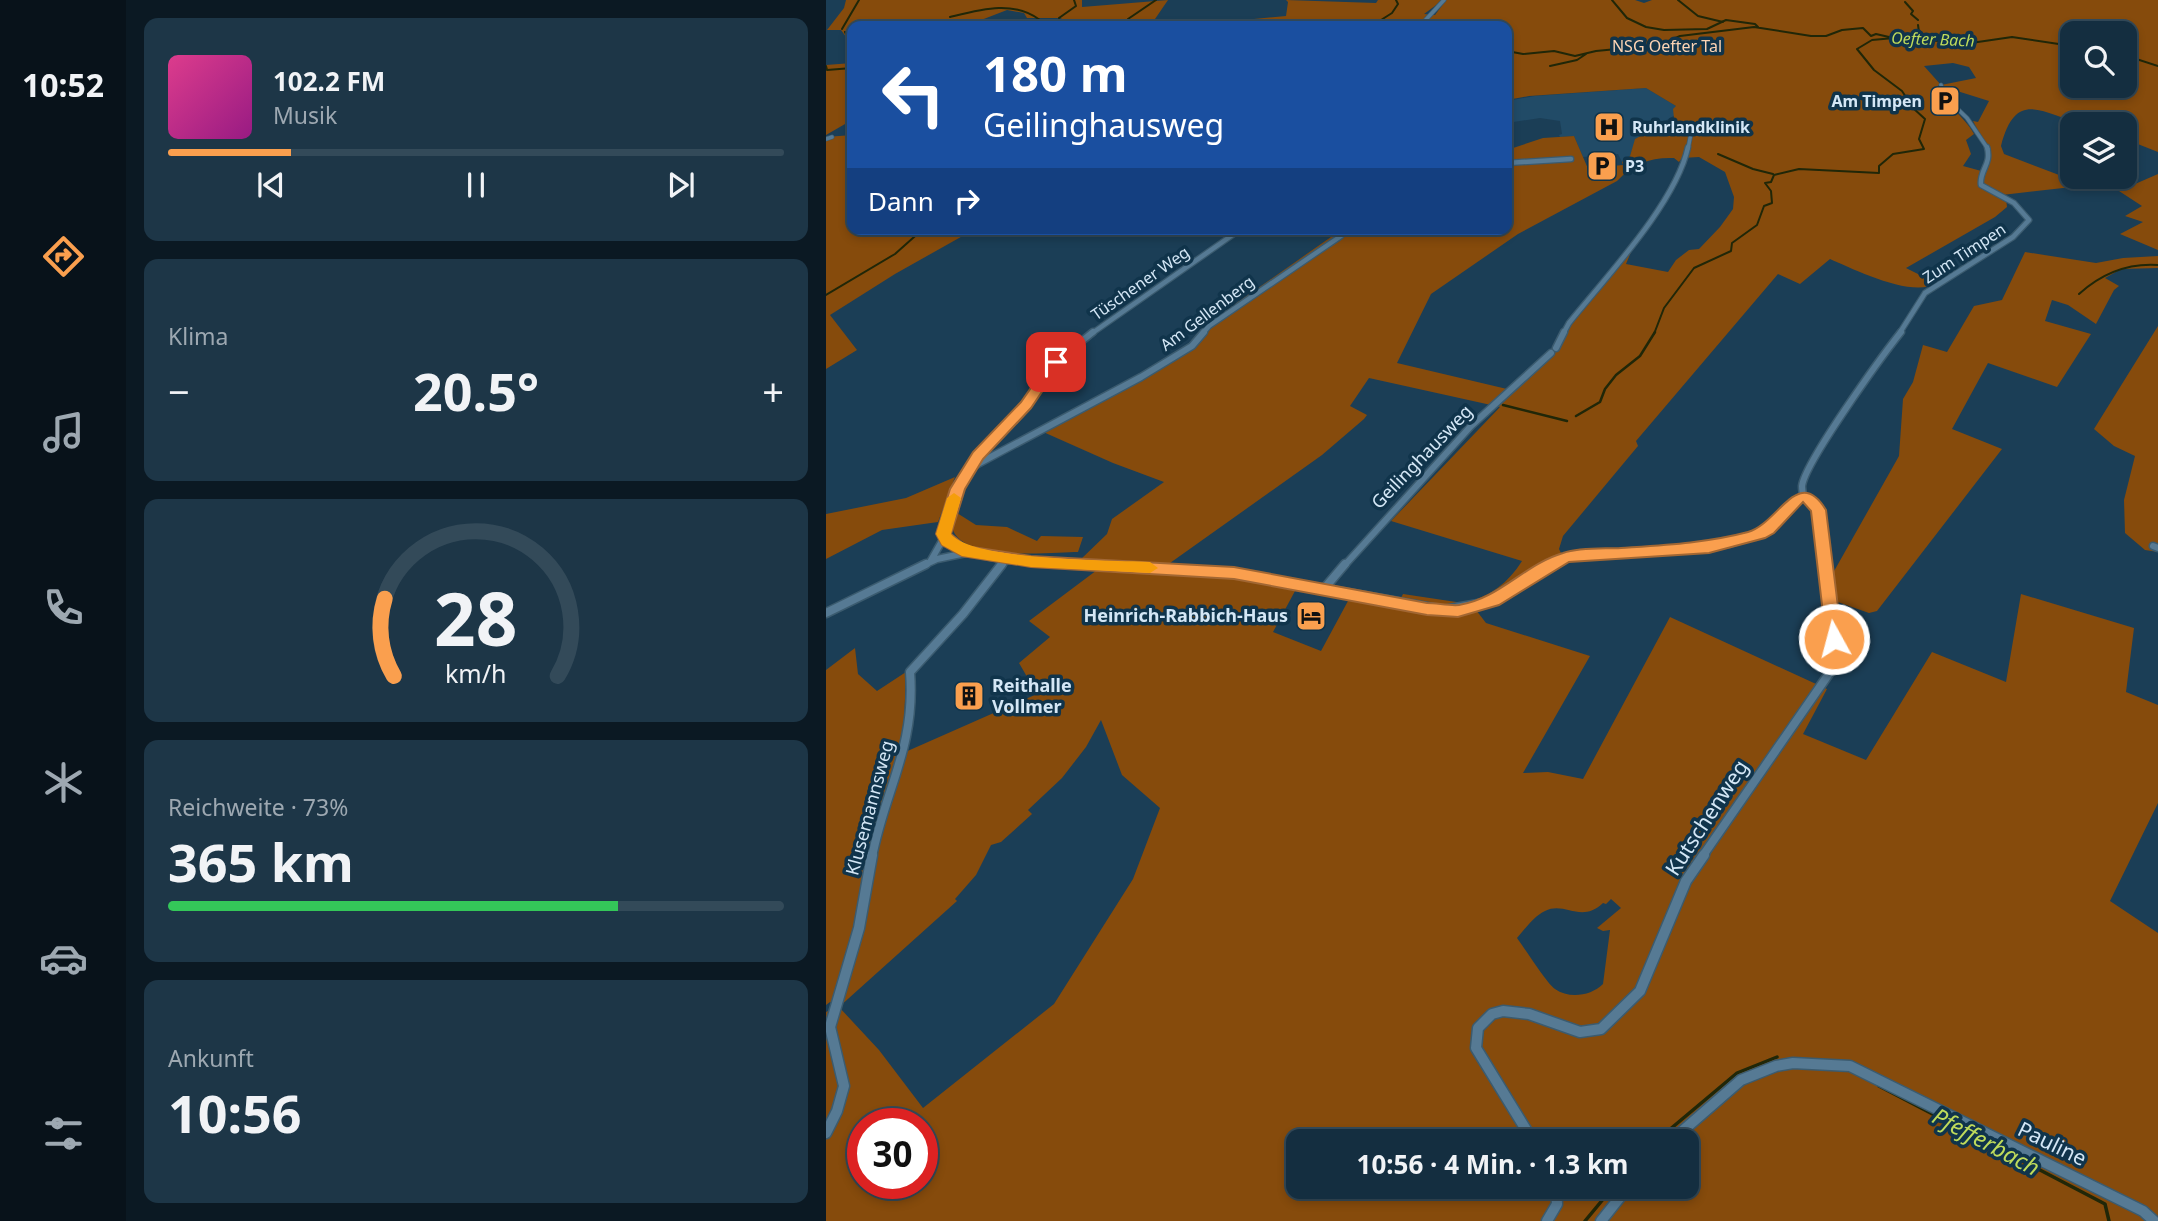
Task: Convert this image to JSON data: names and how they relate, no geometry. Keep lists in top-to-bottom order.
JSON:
{
  "streets": {
    "street": [
      "Zum Timpen",
      "Tüschener Weg",
      "Am Gellenberg",
      "Geilinghausweg",
      "Klusemannsweg",
      "Kutschenweg",
      "Pauline"
    ]
  },
  "crossings": [
    ["Zum Timpen", "Kutschenweg"],
    ["Tüschener Weg", "Am Gellenberg"]
  ],
  "water": ["Oefter Bach", "Pfefferbach"],
  "parks": ["NSG Oefter Tal"],
  "places": {
    "parking": ["Am Timpen", "P3"],
    "hospital": ["Ruhrlandklinik"],
    "hotel": ["Heinrich-Rabbich-Haus"],
    "building": ["Reithalle Vollmer"]
  },
  "page": {
    "tabs": "10:52",
    "turn": ["180 m", "Geilinghausweg"],
    "song": ["102.2 FM", "Musik"],
    "then": "Dann",
    "tile": [
      "Klima",
      ["Reichweite · 73%", "365 km"],
      ["Ankunft", "10:56"]
    ],
    "heat": ["−", "20.5°", "+"],
    "limit": "30",
    "trip": "10:56 · 4 Min. · 1.3 km",
    "gauge": ["28", "km/h"]
  }
}
